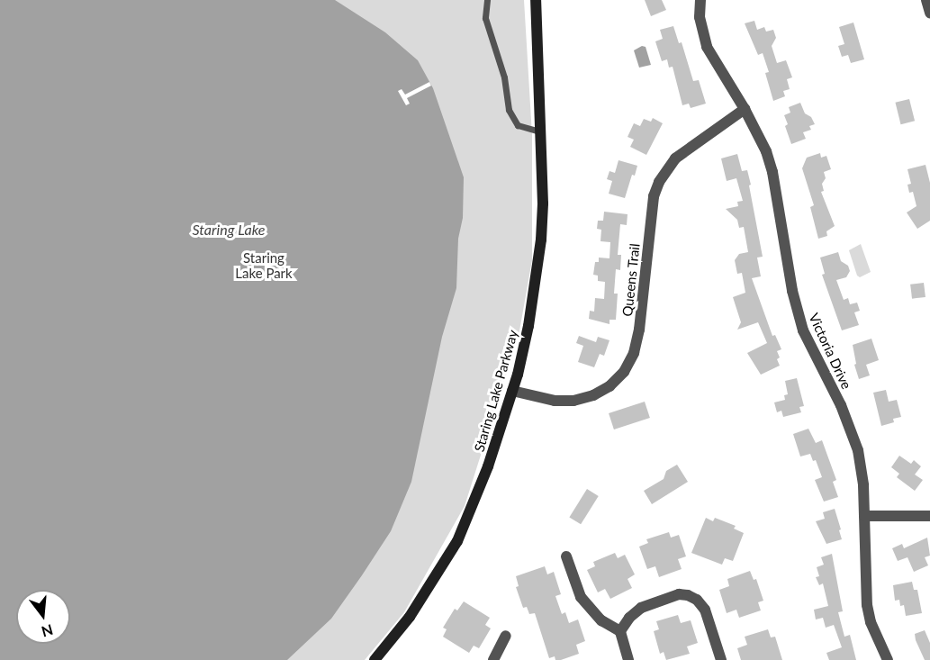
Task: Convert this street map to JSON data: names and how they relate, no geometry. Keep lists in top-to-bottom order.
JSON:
{
  "streets": {
    "street": ["Queens Trail", "Victoria Drive", "Staring Lake Parkway"]
  },
  "crossings": [
    ["Queens Trail", "Victoria Drive"],
    ["Queens Trail", "Staring Lake Parkway"]
  ],
  "water": ["Staring Lake"],
  "parks": ["Staring Lake Park"],
  "north": "bottom"
}
